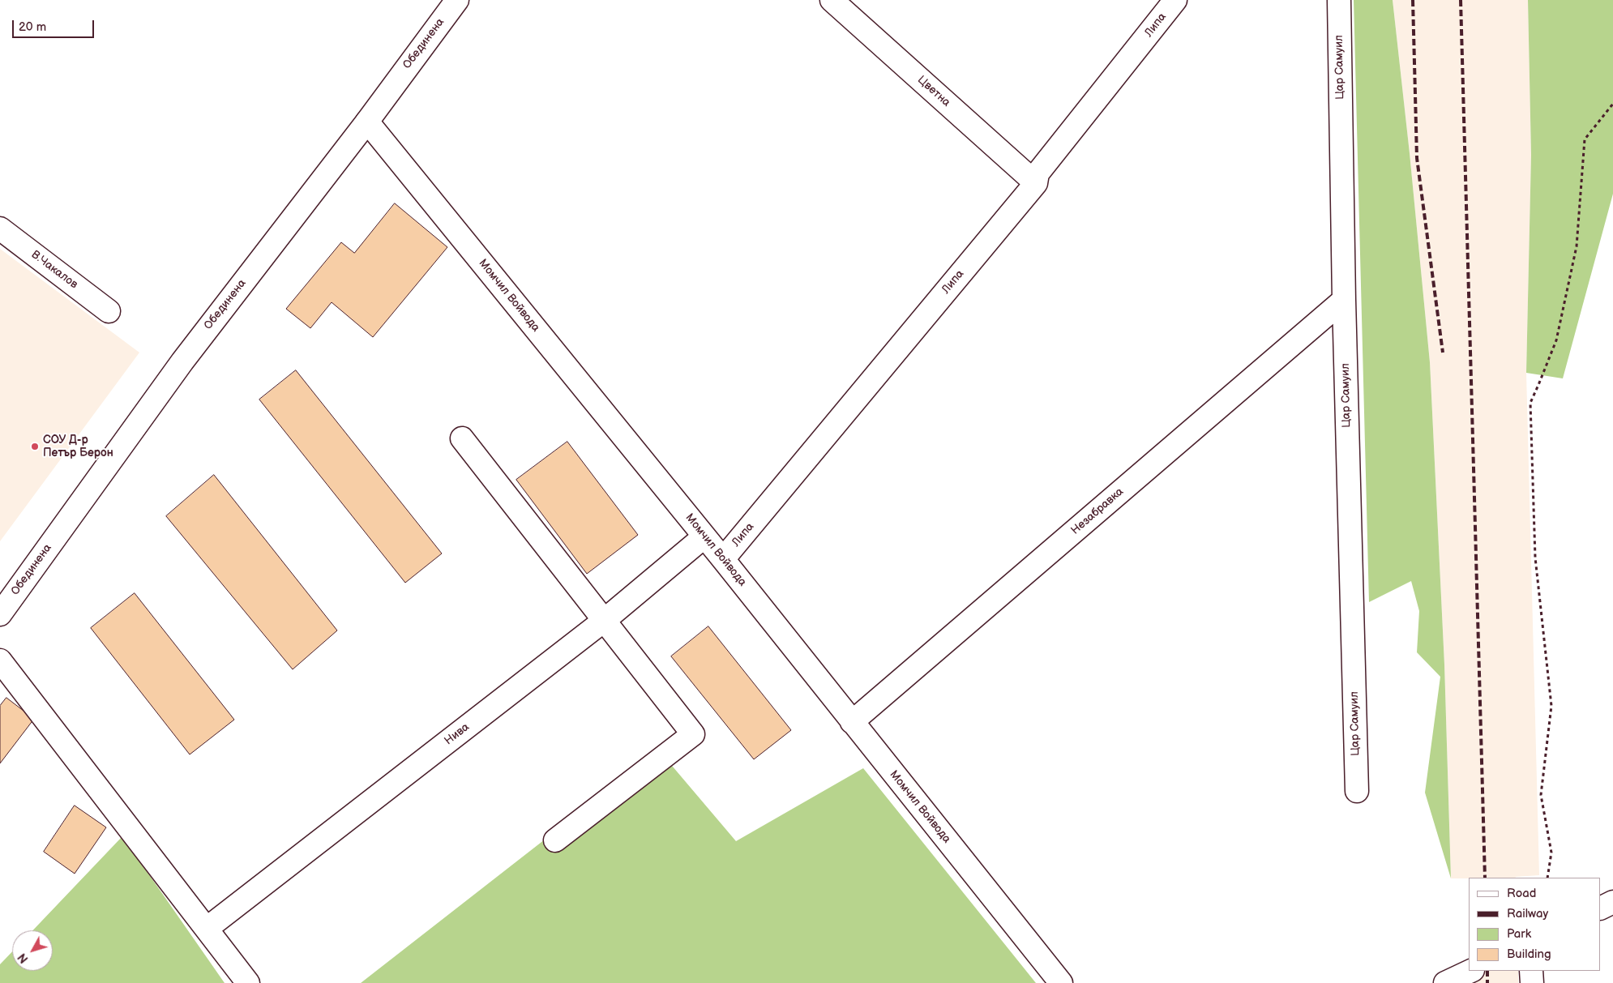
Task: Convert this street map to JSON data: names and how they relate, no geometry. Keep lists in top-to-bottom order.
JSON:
{
  "streets": {
    "street": [
      "Липа",
      "Обединена",
      "Цар Самуил",
      "Цветна",
      "В.Чакалов",
      "Момчил Войвода",
      "Незабравка",
      "Нива"
    ]
  },
  "crossings": [
    ["Липа", "Цветна"],
    ["Липа", "Момчил Войвода"],
    ["Обединена", "Момчил Войвода"],
    ["Цар Самуил", "Незабравка"],
    ["Момчил Войвода", "Незабравка"],
    ["Момчил Войвода", "Нива"]
  ],
  "places": ["СОУ Д-р Петър Берон"],
  "legend": [
    "Road",
    "Railway",
    "Park",
    "Building"
  ],
  "scale_bar": "20 m",
  "north": "bottom left"
}
